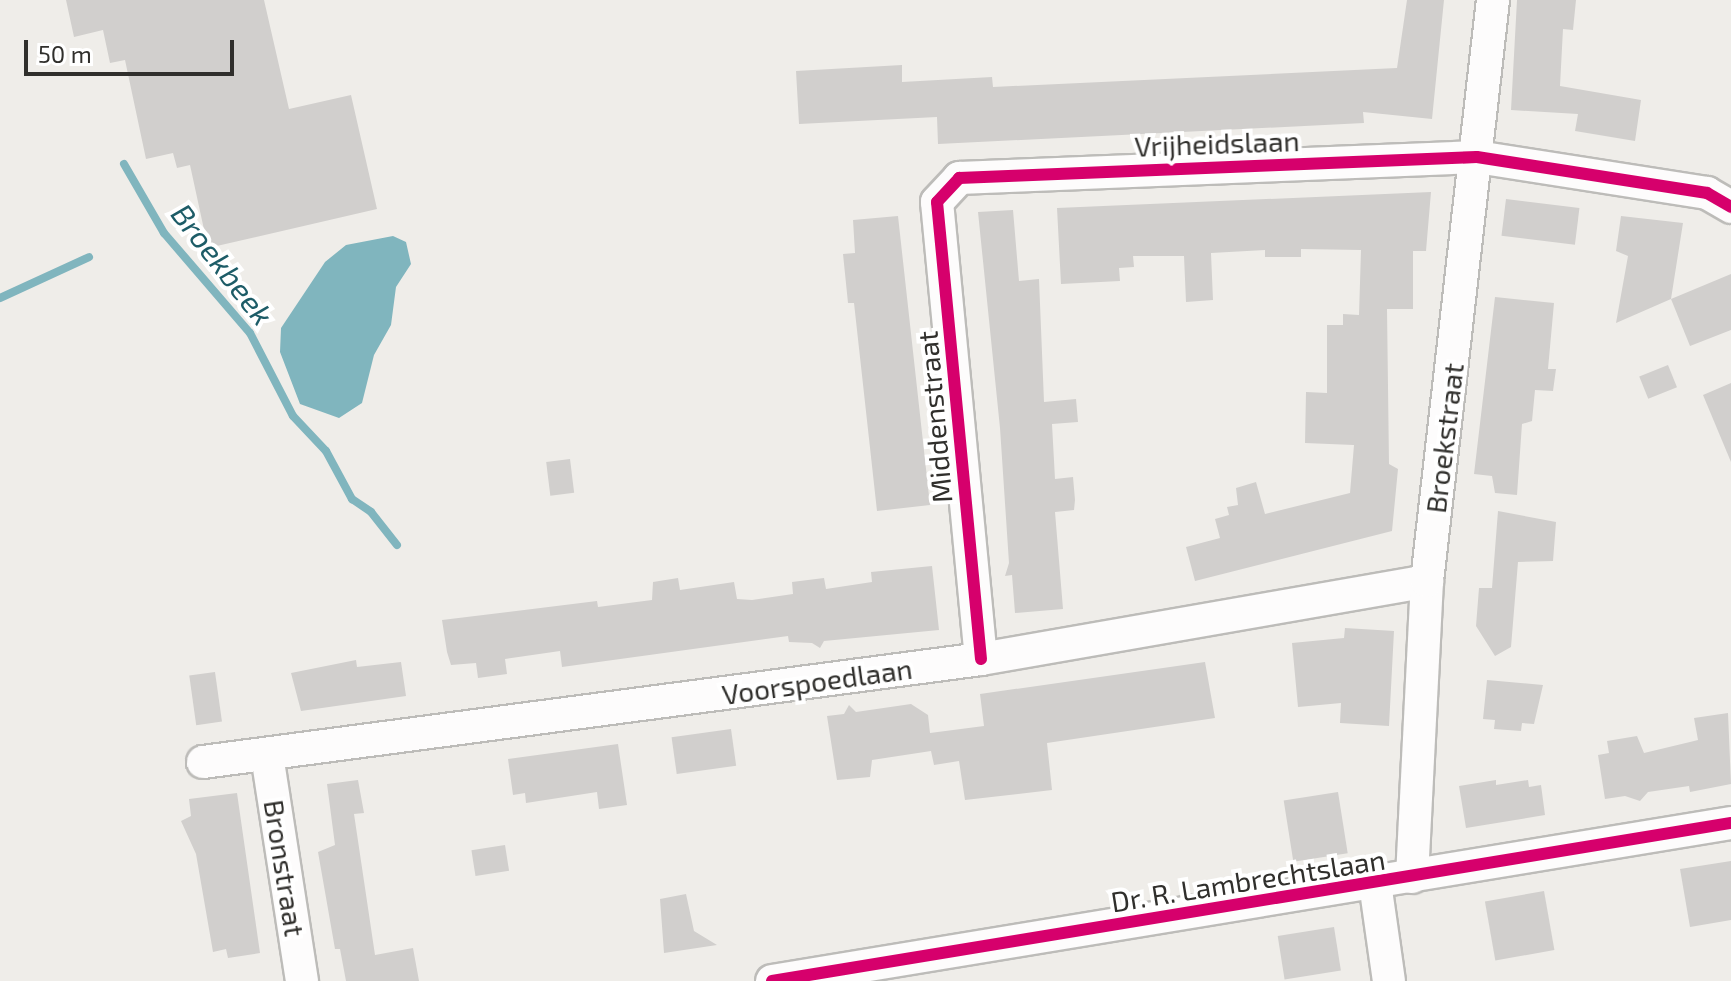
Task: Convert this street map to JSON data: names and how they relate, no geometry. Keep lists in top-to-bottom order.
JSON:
{
  "streets": {
    "street": [
      "Vrijheidslaan",
      "Middenstraat",
      "Broekstraat",
      "Voorspoedlaan",
      "Bronstraat",
      "Dr. R. Lambrechtslaan"
    ]
  },
  "crossings": [
    ["Vrijheidslaan", "Middenstraat"],
    ["Vrijheidslaan", "Broekstraat"],
    ["Middenstraat", "Voorspoedlaan"],
    ["Broekstraat", "Voorspoedlaan"],
    ["Broekstraat", "Dr. R. Lambrechtslaan"],
    ["Voorspoedlaan", "Bronstraat"]
  ],
  "water": ["Broekbeek"],
  "scale_bar": "50 m"
}
